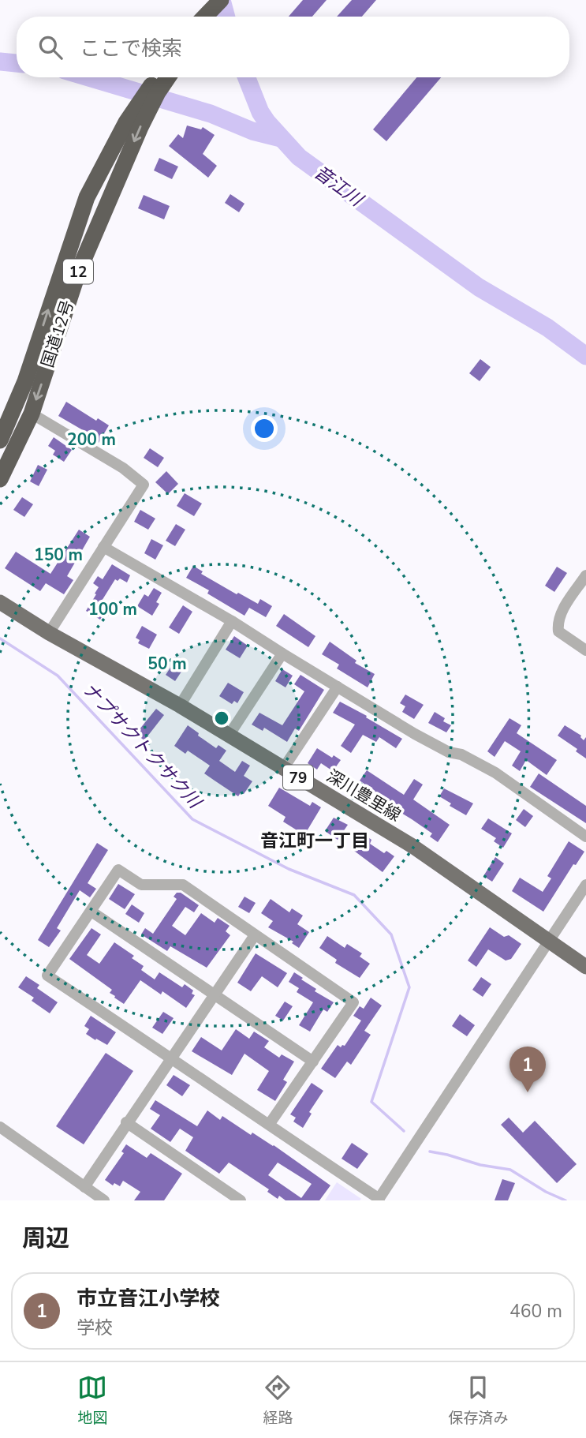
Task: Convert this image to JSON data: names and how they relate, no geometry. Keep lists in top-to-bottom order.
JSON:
{
  "streets": {
    "highway": ["12", "国道12号"],
    "main road": ["79", "深川豊里線"]
  },
  "districts": ["音江町一丁目"],
  "water": ["音江川", "ナプサクトクサク川"],
  "page": {
    "search": "ここで検索",
    "pins": "1",
    "heading": "周辺",
    "list": [
      {
        "mark": "1",
        "name": "市立音江小学校",
        "note": "学校",
        "value": "460 m"
      }
    ],
    "nav": ["地図", "経路", "保存済み"]
  },
  "rings": [
    "200 m",
    "150 m",
    "100 m",
    "50 m"
  ]
}
